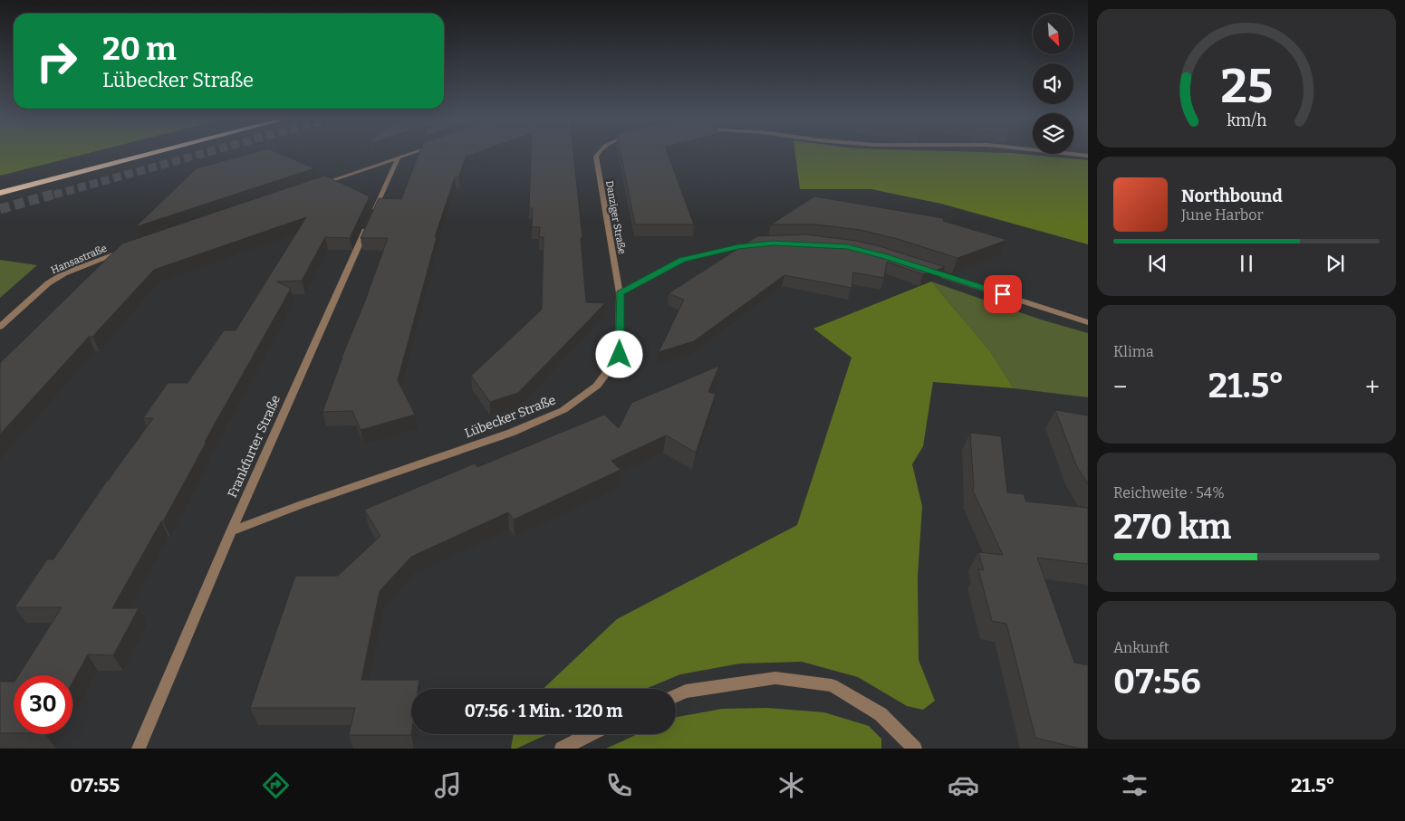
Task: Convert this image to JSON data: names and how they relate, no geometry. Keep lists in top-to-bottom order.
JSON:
{
  "streets": {
    "street": [
      "Danziger Straße",
      "Hansastraße",
      "Lübecker Straße",
      "Frankfurter Straße"
    ]
  },
  "crossings": [
    ["Danziger Straße", "Lübecker Straße"],
    ["Lübecker Straße", "Frankfurter Straße"]
  ],
  "north": "bottom right",
  "page": {
    "turn": ["20 m", "Lübecker Straße"],
    "song": ["Northbound", "June Harbor"],
    "tile": [
      "Klima",
      ["Reichweite · 54%", "270 km"],
      ["Ankunft", "07:56"]
    ],
    "heat": ["−", "21.5°", "+"],
    "limit": "30",
    "trip": "07:56 · 1 Min. · 120 m",
    "tabs": ["07:55", "21.5°"],
    "gauge": ["25", "km/h"]
  }
}
